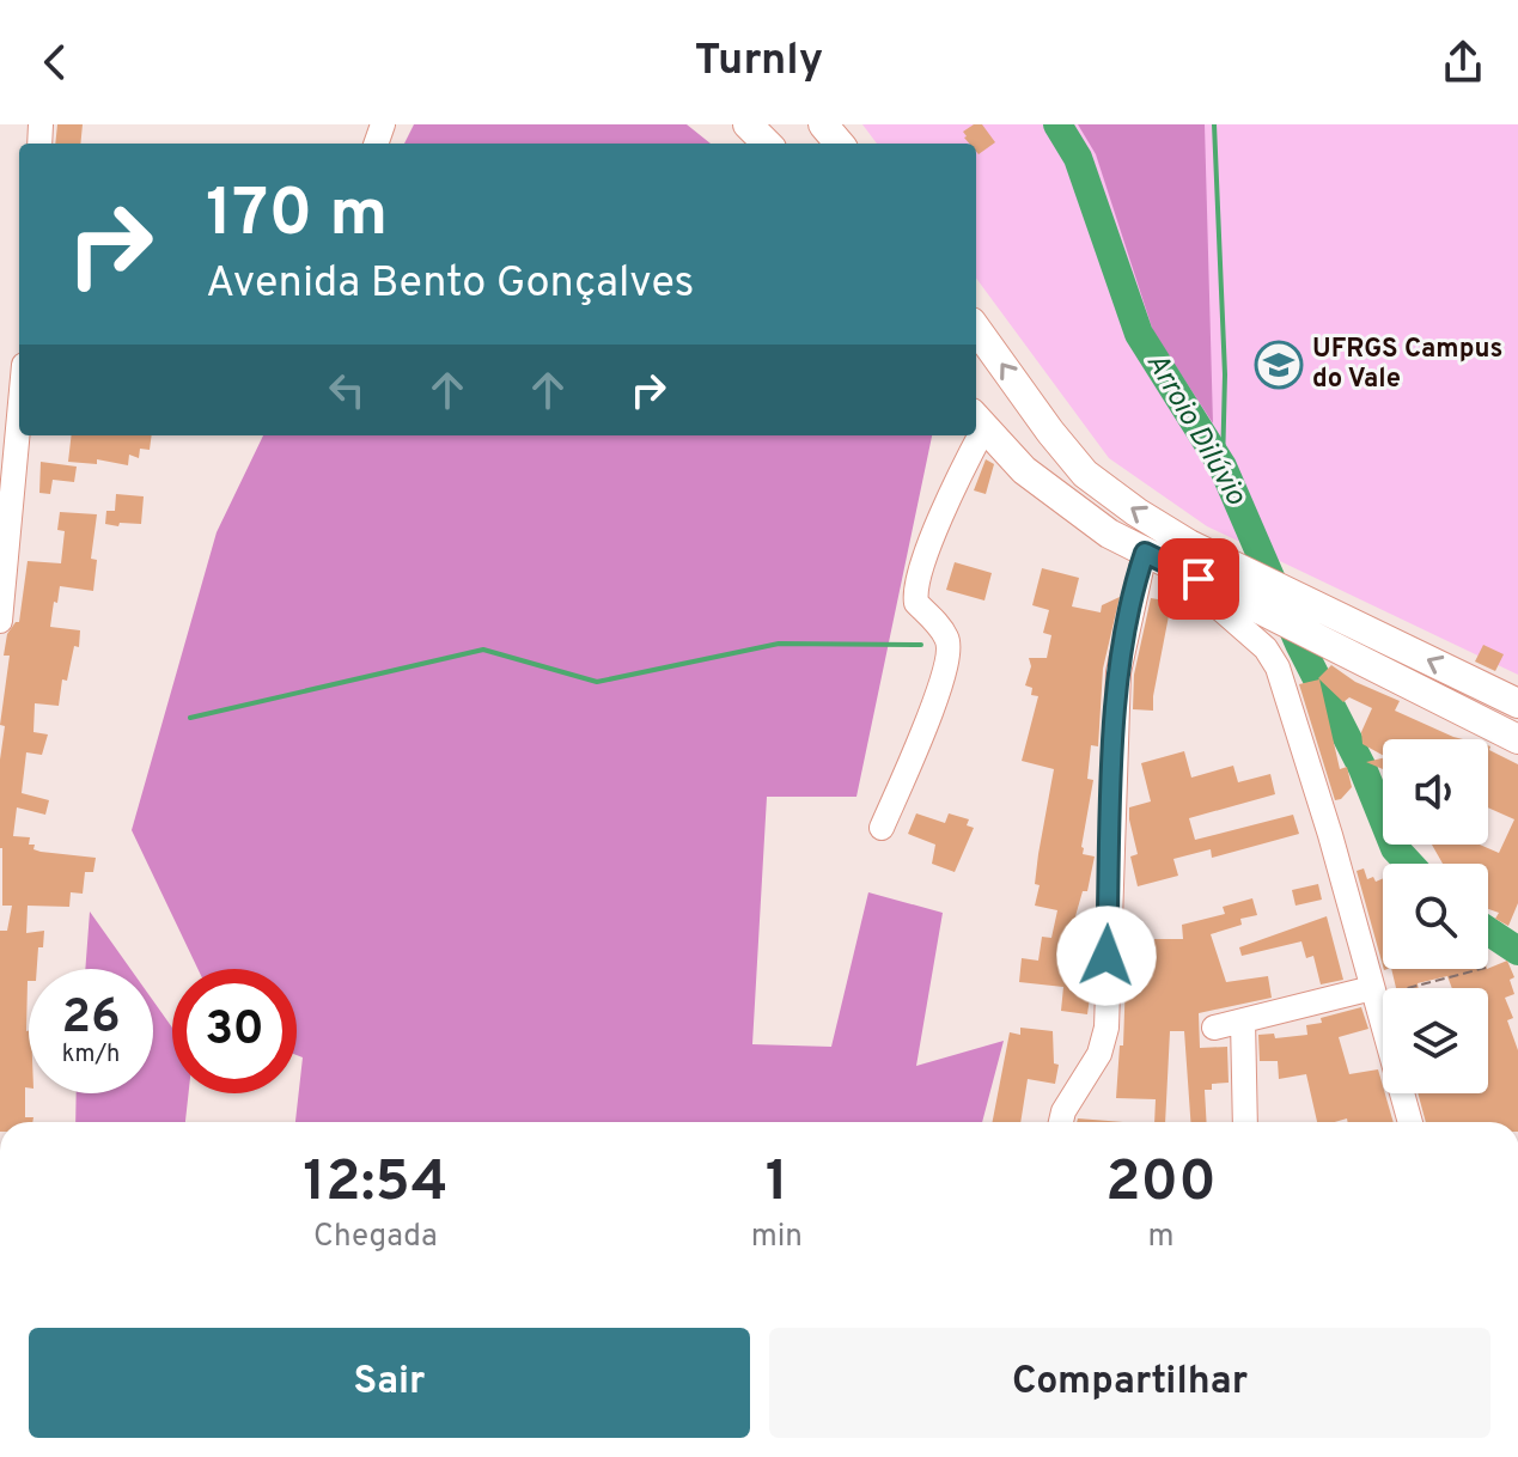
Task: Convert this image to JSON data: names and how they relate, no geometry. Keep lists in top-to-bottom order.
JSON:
{
  "water": ["Arroio Dilúvio"],
  "places": {
    "school or university": ["UFRGS Campus do Vale"]
  },
  "page": {
    "header": "Turnly",
    "turn": ["170 m", "Avenida Bento Gonçalves"],
    "speed": "26 km/h",
    "limit": "30",
    "eta": [
      "12:54",
      "Chegada",
      "1",
      "min",
      "200",
      "m"
    ],
    "buttons": ["Sair", "Compartilhar"]
  }
}
